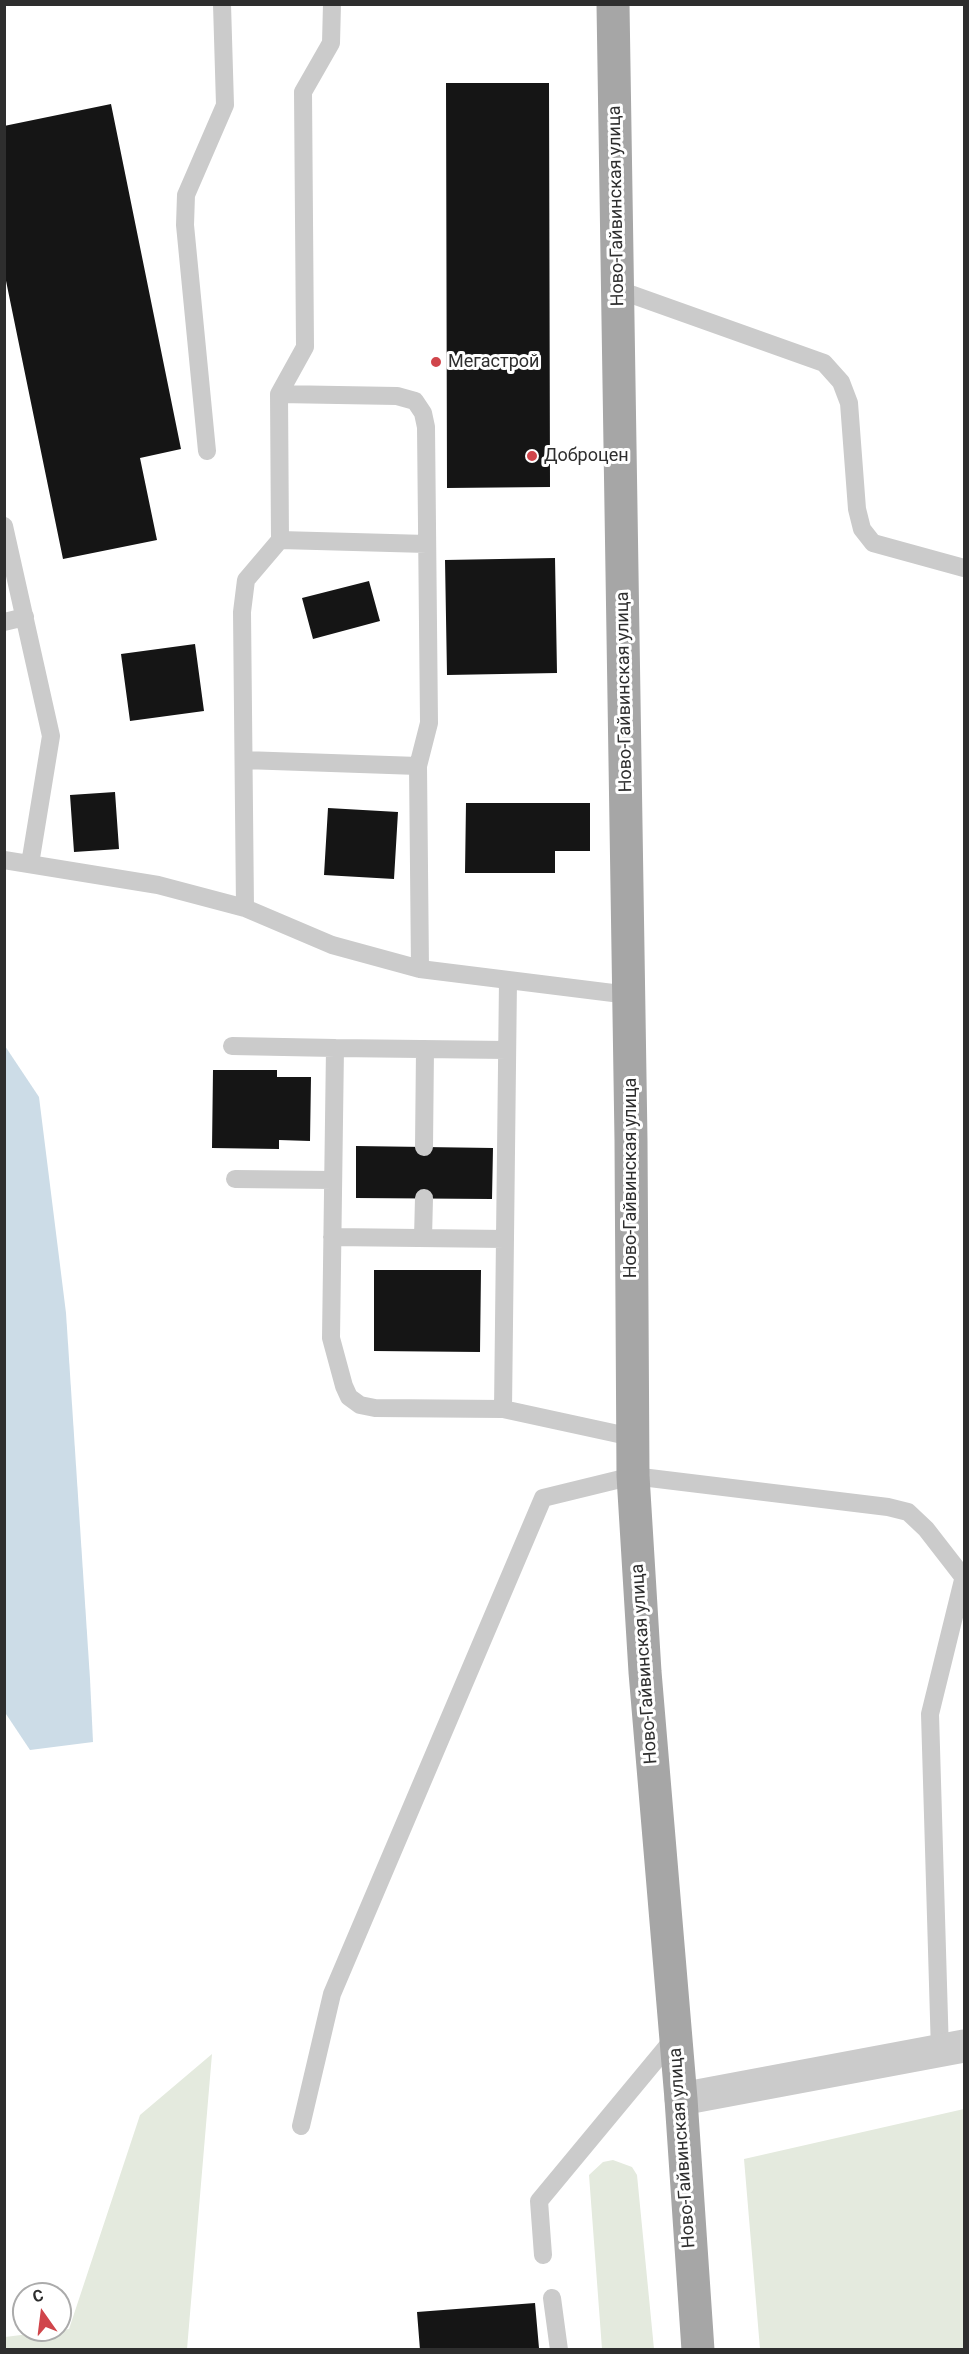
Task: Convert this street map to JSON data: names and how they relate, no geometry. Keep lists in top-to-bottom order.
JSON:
{
  "streets": {
    "main road": ["Ново-Гайвинская улица"]
  },
  "places": ["Мегастрой", "Доброцен"],
  "north": "top"
}
